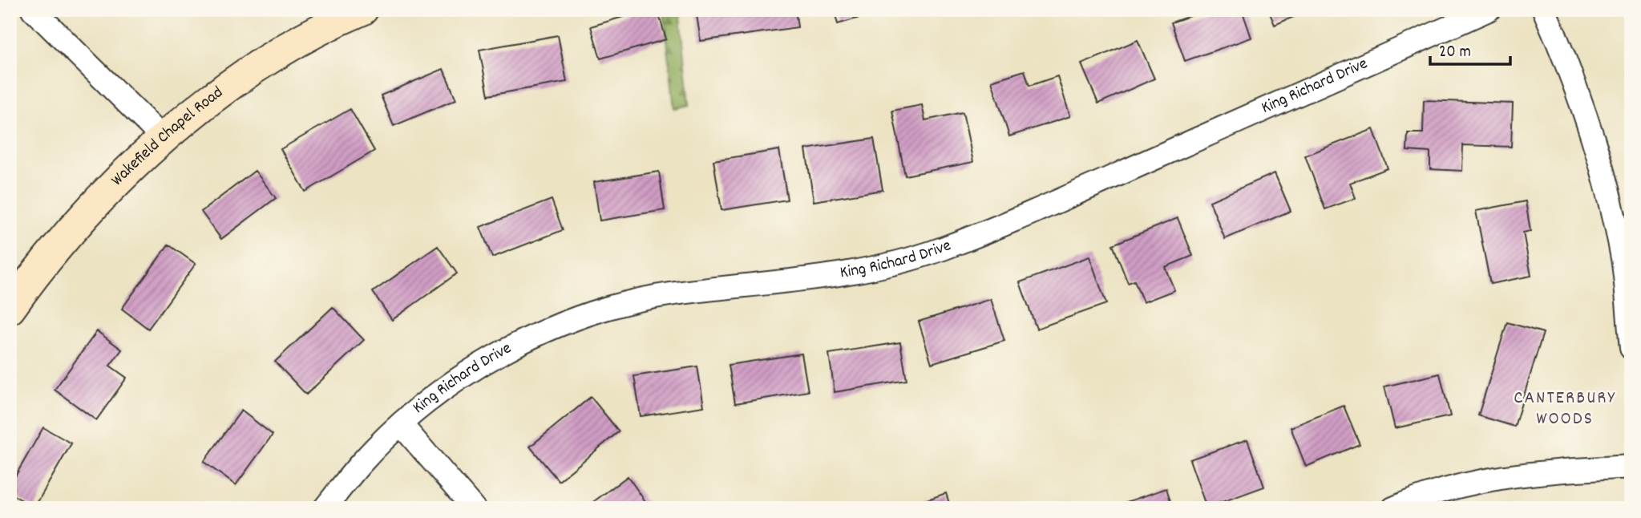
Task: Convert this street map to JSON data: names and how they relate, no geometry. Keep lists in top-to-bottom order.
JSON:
{
  "streets": {
    "main road": ["Wakefield Chapel Road"],
    "street": ["King Richard Drive"]
  },
  "districts": ["CANTERBURY WOODS"],
  "scale_bar": "20 m"
}
